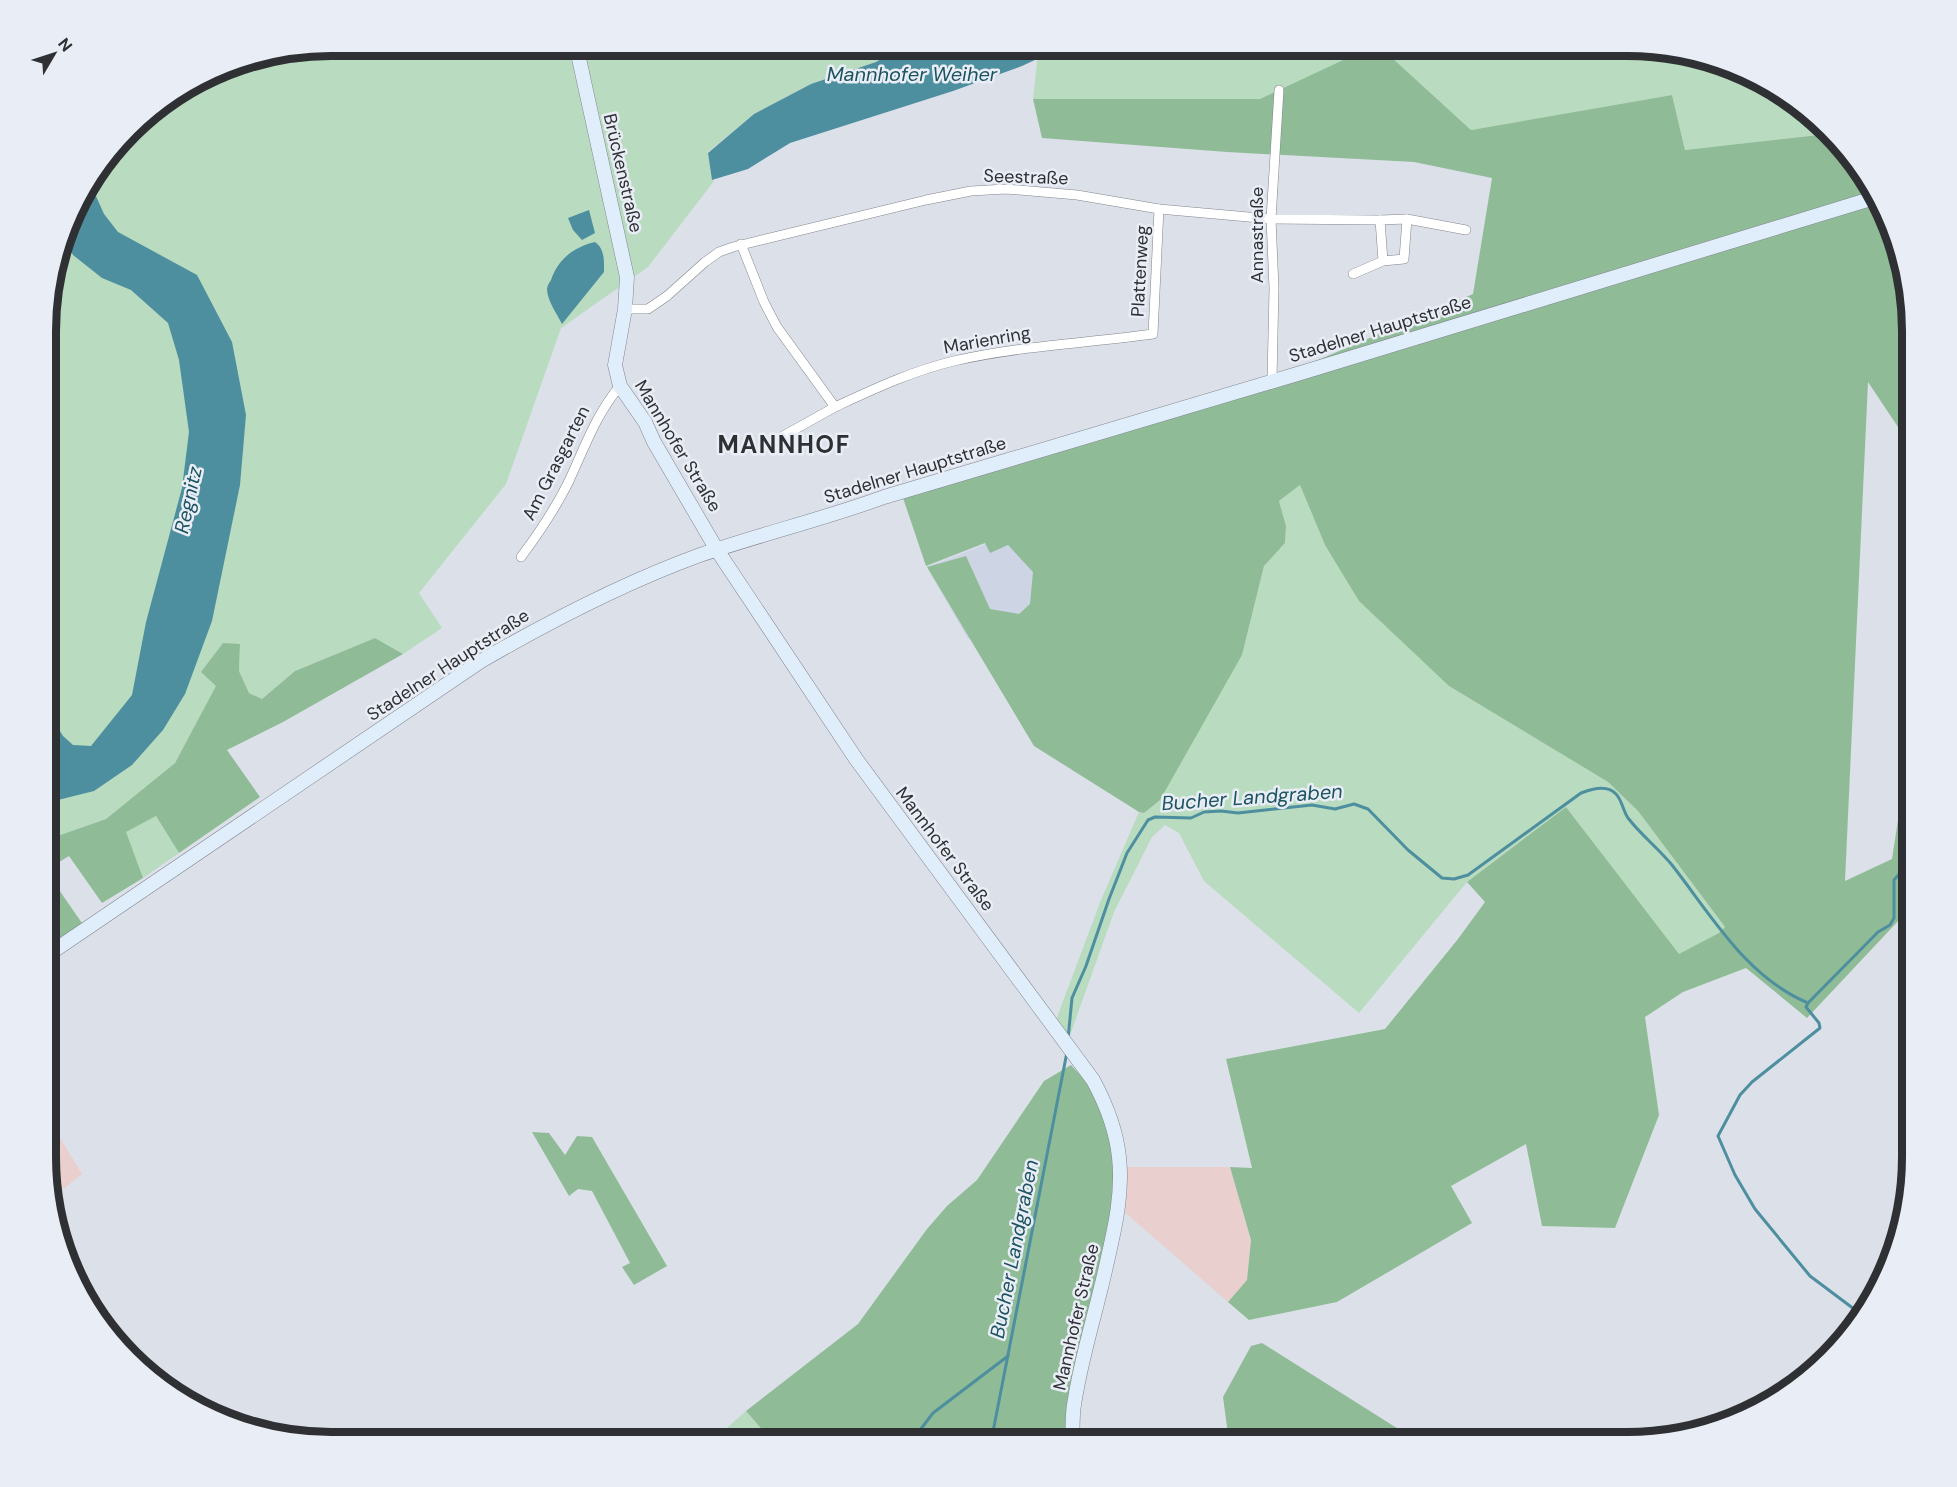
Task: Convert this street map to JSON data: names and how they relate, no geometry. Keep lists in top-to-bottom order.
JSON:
{
  "streets": {
    "main road": ["Brückenstraße", "Stadelner Hauptstraße", "Mannhofer Straße"],
    "street": [
      "Seestraße",
      "Annastraße",
      "Plattenweg",
      "Marienring",
      "Am Grasgarten"
    ]
  },
  "crossings": [
    ["Brückenstraße", "Seestraße"],
    ["Brückenstraße", "Mannhofer Straße"],
    ["Seestraße", "Annastraße"],
    ["Seestraße", "Plattenweg"],
    ["Seestraße", "Mannhofer Straße"],
    ["Annastraße", "Stadelner Hauptstraße"],
    ["Plattenweg", "Marienring"],
    ["Stadelner Hauptstraße", "Mannhofer Straße"],
    ["Mannhofer Straße", "Am Grasgarten"]
  ],
  "districts": ["MANNHOF"],
  "water": ["Mannhofer Weiher", "Regnitz", "Bucher Landgraben"],
  "north": "top right"
}
